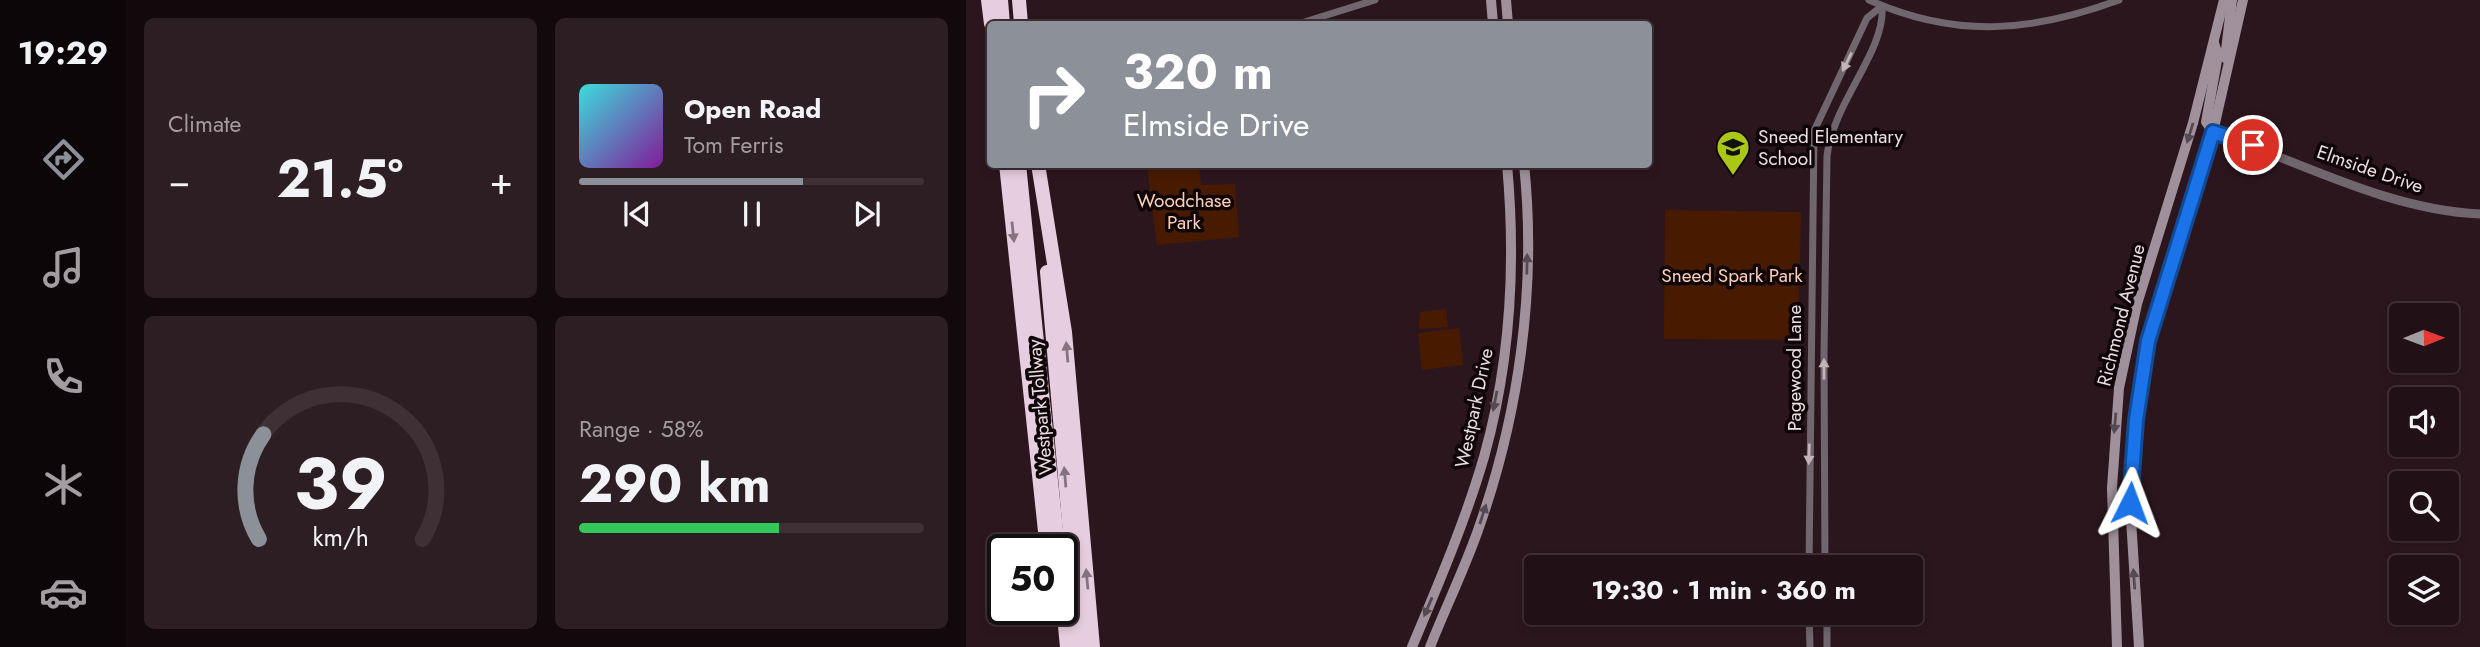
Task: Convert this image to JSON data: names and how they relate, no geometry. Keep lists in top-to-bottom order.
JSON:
{
  "streets": {
    "highway": ["Westpark Tollway"],
    "main road": ["Richmond Avenue", "Westpark Drive"],
    "street": ["Elmside Drive", "Pagewood Lane"]
  },
  "crossings": [
    ["Elmside Drive", "Richmond Avenue"]
  ],
  "parks": ["Woodchase Park", "Sneed Spark Park"],
  "places": {
    "school or university": ["Sneed Elementary School"]
  },
  "north": "right",
  "page": {
    "tabs": "19:29",
    "tile": [
      "Climate",
      ["Range · 58%", "290 km"]
    ],
    "turn": ["320 m", "Elmside Drive"],
    "song": ["Open Road", "Tom Ferris"],
    "heat": ["−", "21.5°", "+"],
    "limit": "50",
    "trip": "19:30 · 1 min · 360 m",
    "gauge": ["39", "km/h"]
  }
}
